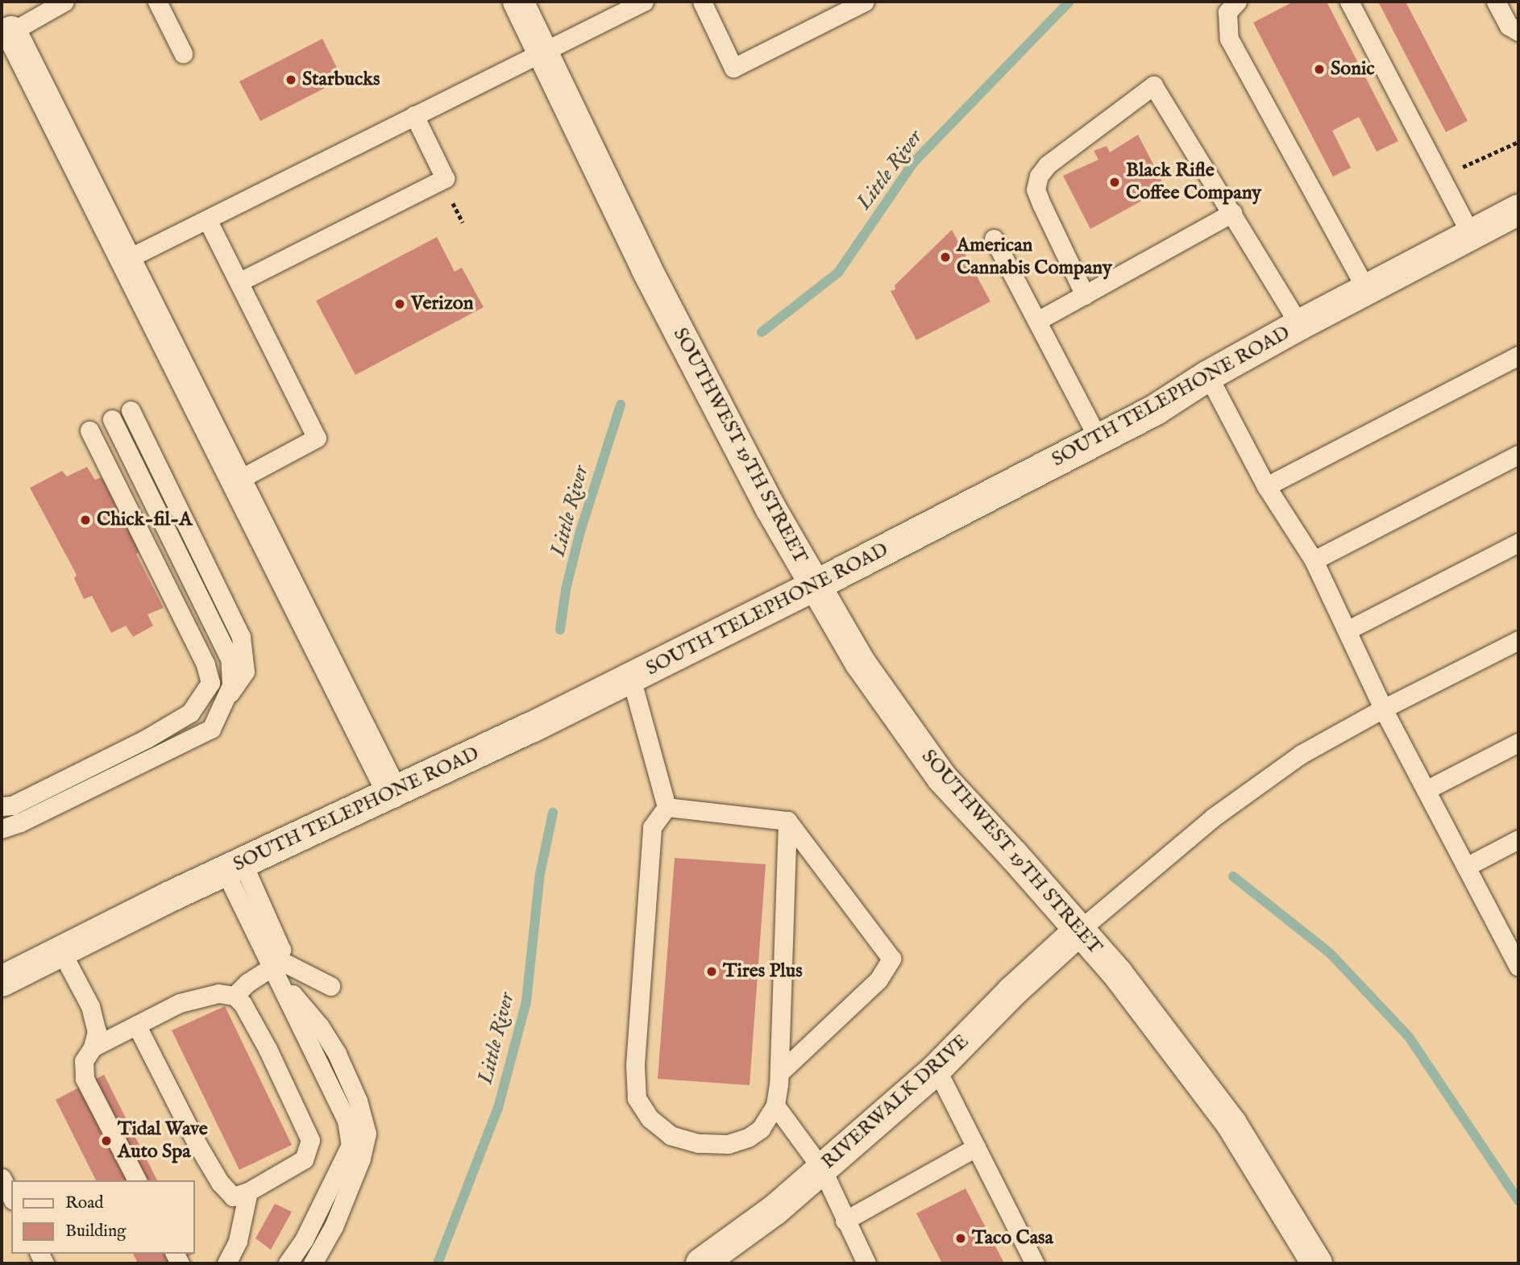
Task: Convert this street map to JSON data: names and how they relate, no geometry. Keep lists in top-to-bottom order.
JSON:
{
  "streets": {
    "main road": ["SOUTH TELEPHONE ROAD", "SOUTHWEST 19TH STREET", "RIVERWALK DRIVE"]
  },
  "crossings": [
    ["SOUTH TELEPHONE ROAD", "SOUTHWEST 19TH STREET"],
    ["SOUTHWEST 19TH STREET", "RIVERWALK DRIVE"]
  ],
  "water": ["Little River"],
  "places": [
    "Sonic",
    "Starbucks",
    "Black Rifle Coffee Company",
    "American Cannabis Company",
    "Verizon",
    "Chick-fil-A",
    "Tires Plus",
    "Tidal Wave Auto Spa",
    "Taco Casa"
  ],
  "legend": ["Road", "Building"]
}
